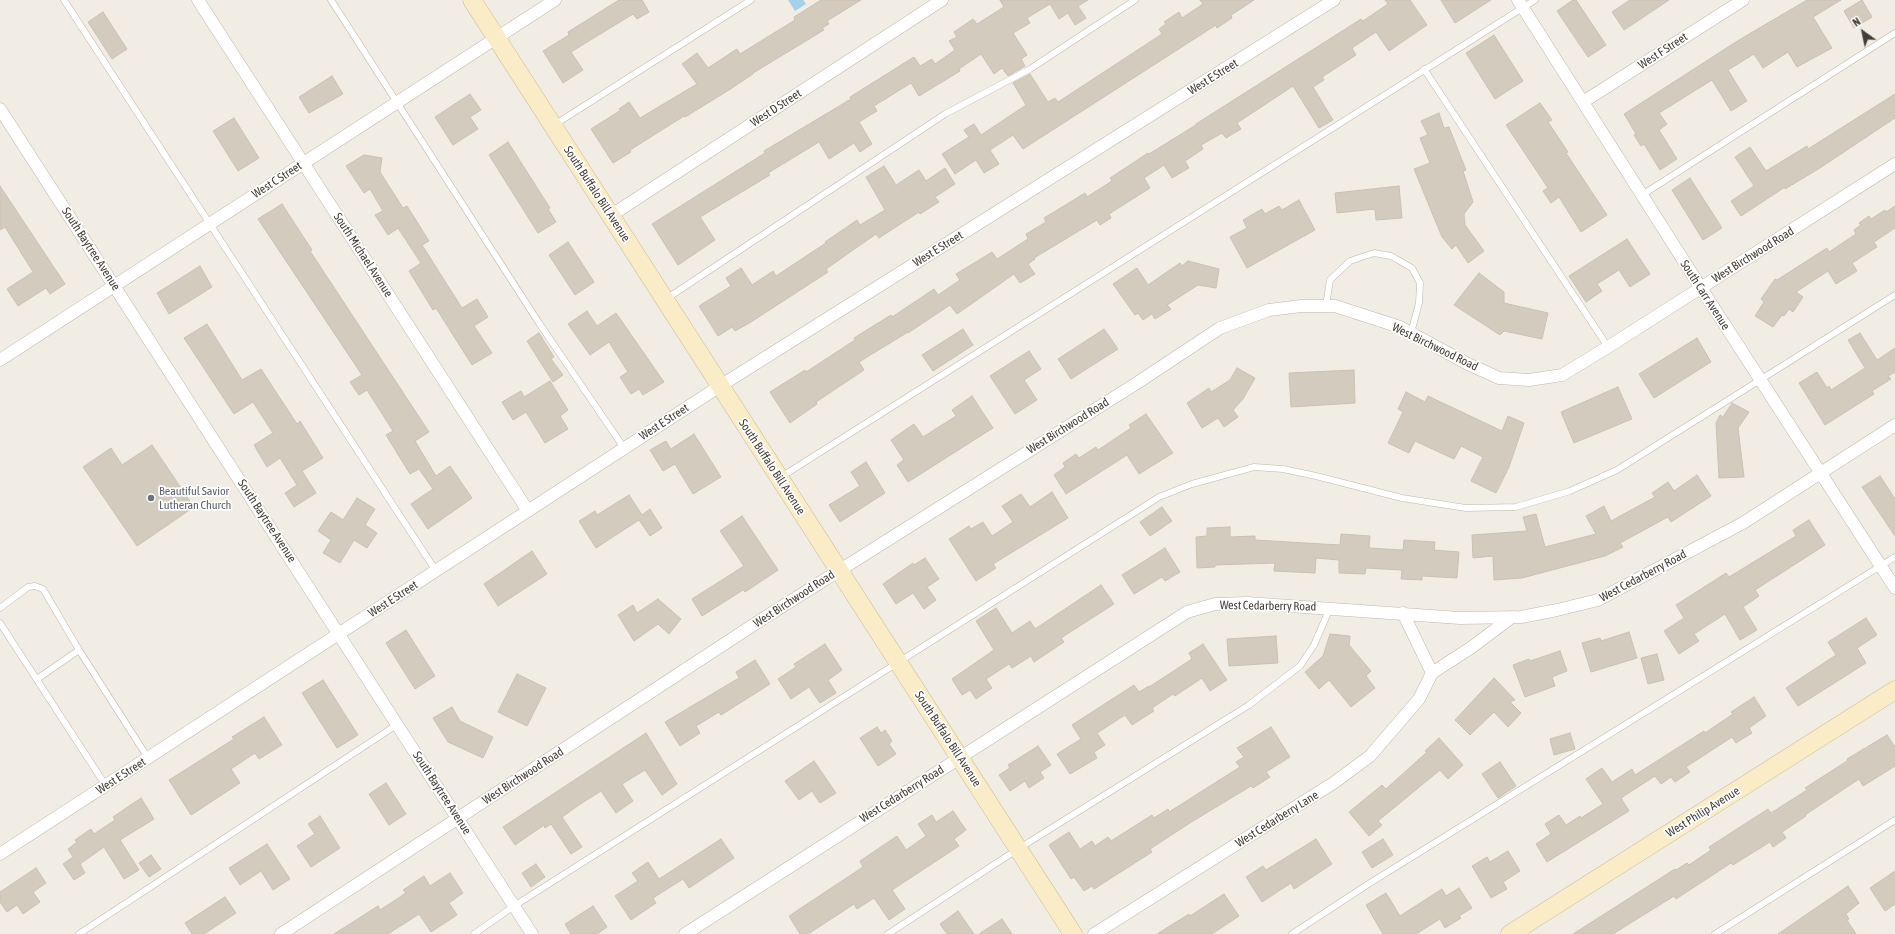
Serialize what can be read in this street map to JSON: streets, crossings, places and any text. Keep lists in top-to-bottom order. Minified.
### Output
{"streets":{"main road":["South Buffalo Bill Avenue","West Philip Avenue"],"street":["West F Street","West E Street","West D Street","West C Street","South Baytree Avenue","South Michael Avenue","West Birchwood Road","South Carr Avenue","West Cedarberry Road","West Cedarberry Lane"]},"crossings":[["West F Street","South Carr Avenue"],["West E Street","South Buffalo Bill Avenue"],["West E Street","South Baytree Avenue"],["West E Street","South Michael Avenue"],["West D Street","South Buffalo Bill Avenue"],["West C Street","South Buffalo Bill Avenue"],["West C Street","South Baytree Avenue"],["West C Street","South Michael Avenue"],["South Buffalo Bill Avenue","West Birchwood Road"],["South Buffalo Bill Avenue","West Cedarberry Road"],["South Baytree Avenue","West Birchwood Road"],["West Birchwood Road","South Carr Avenue"],["South Carr Avenue","West Cedarberry Road"]],"places":["Beautiful Savior Lutheran Church"],"north":"top left"}
